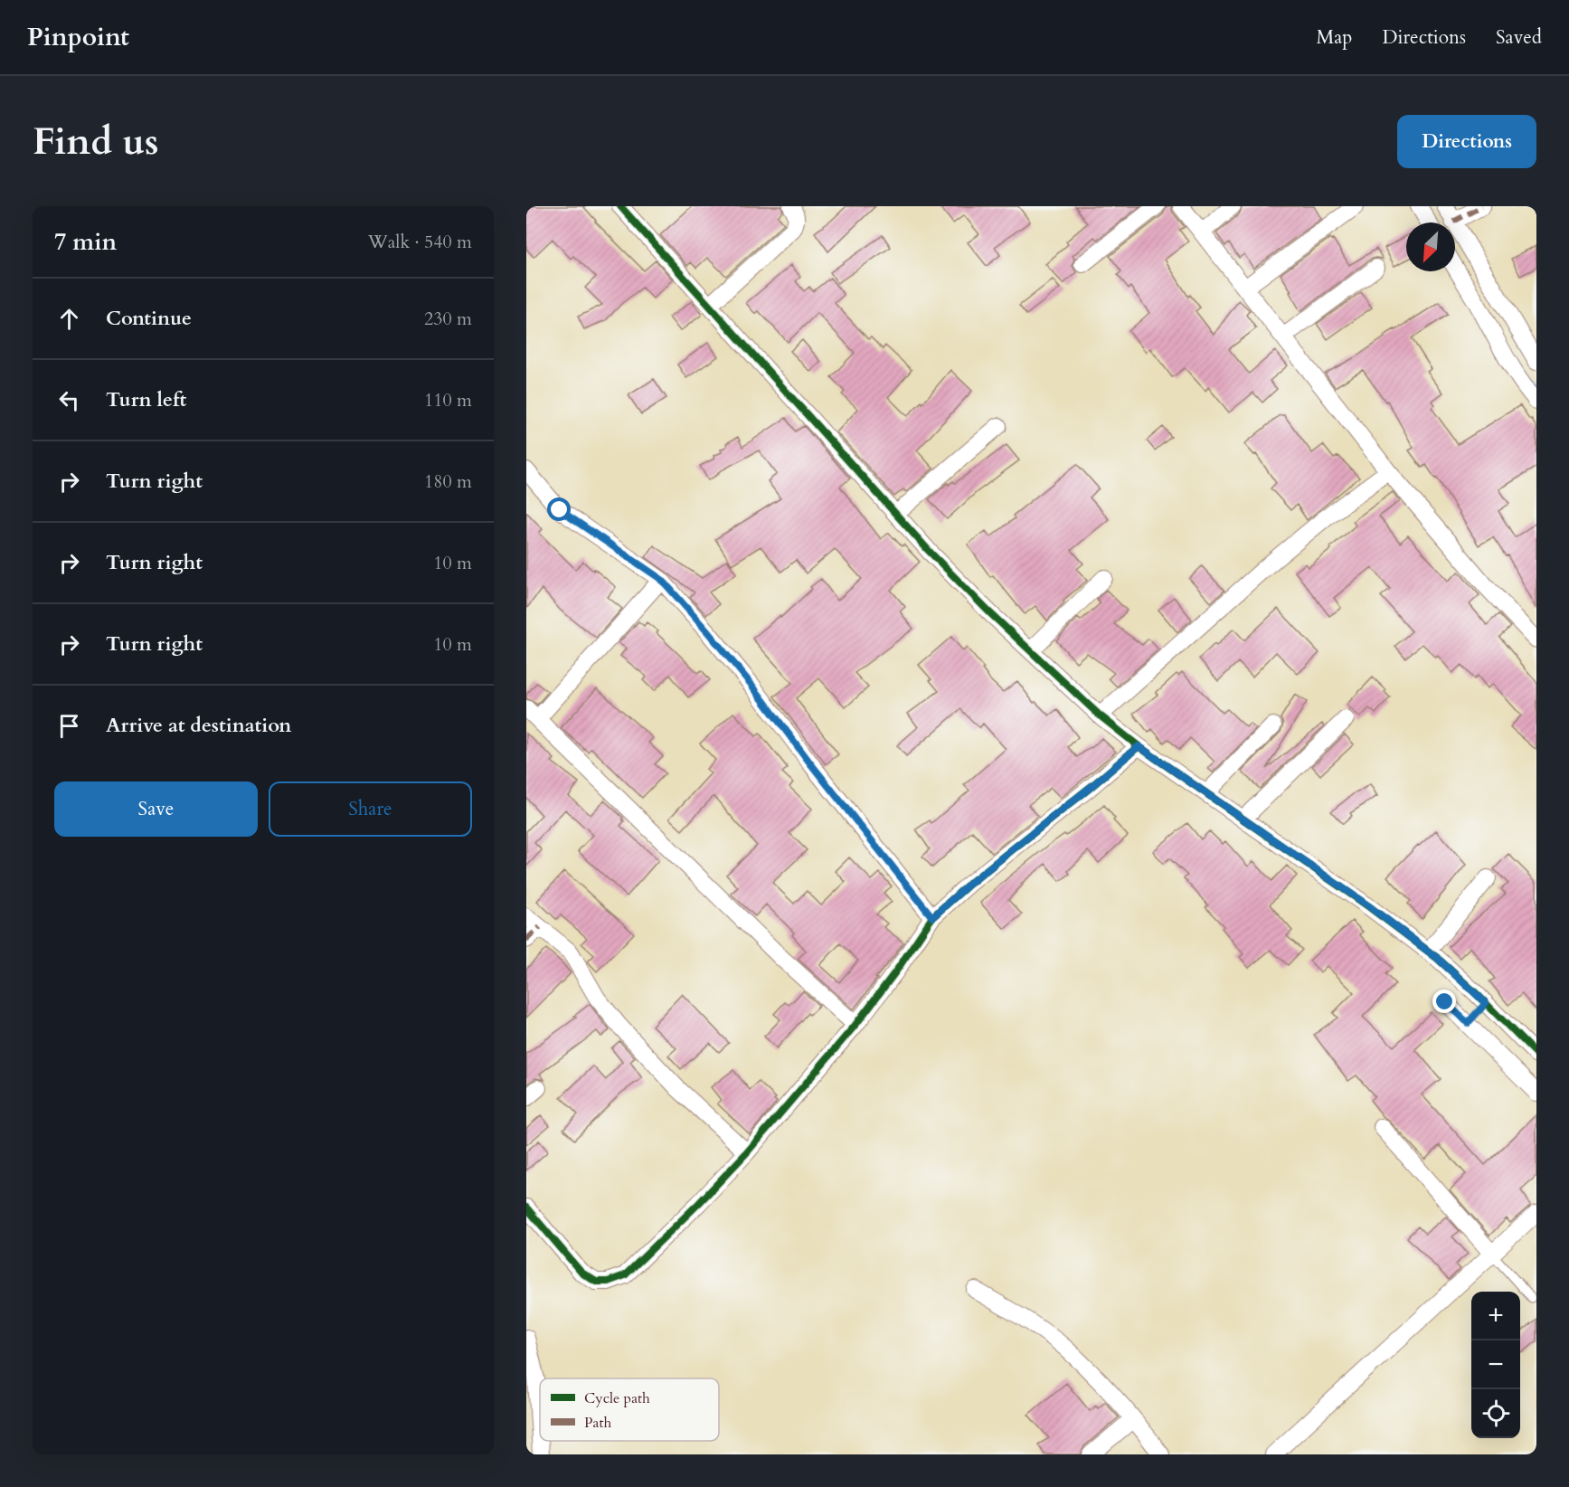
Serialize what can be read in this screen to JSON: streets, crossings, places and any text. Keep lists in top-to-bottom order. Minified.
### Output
{"legend":["Cycle path","Path"],"north":"bottom left","page":{"header":"Pinpoint","nav":["Map","Directions","Saved"],"buttons":["Directions",["Save","Share"]],"title":"Find us","heading":["7 min","Walk · 540 m"],"list":[["Continue","230 m"],["Turn left","110 m"],["Turn right","180 m"],["Turn right","10 m"],["Turn right","10 m"],"Arrive at destination"],"map_buttons":["+","−"]}}
